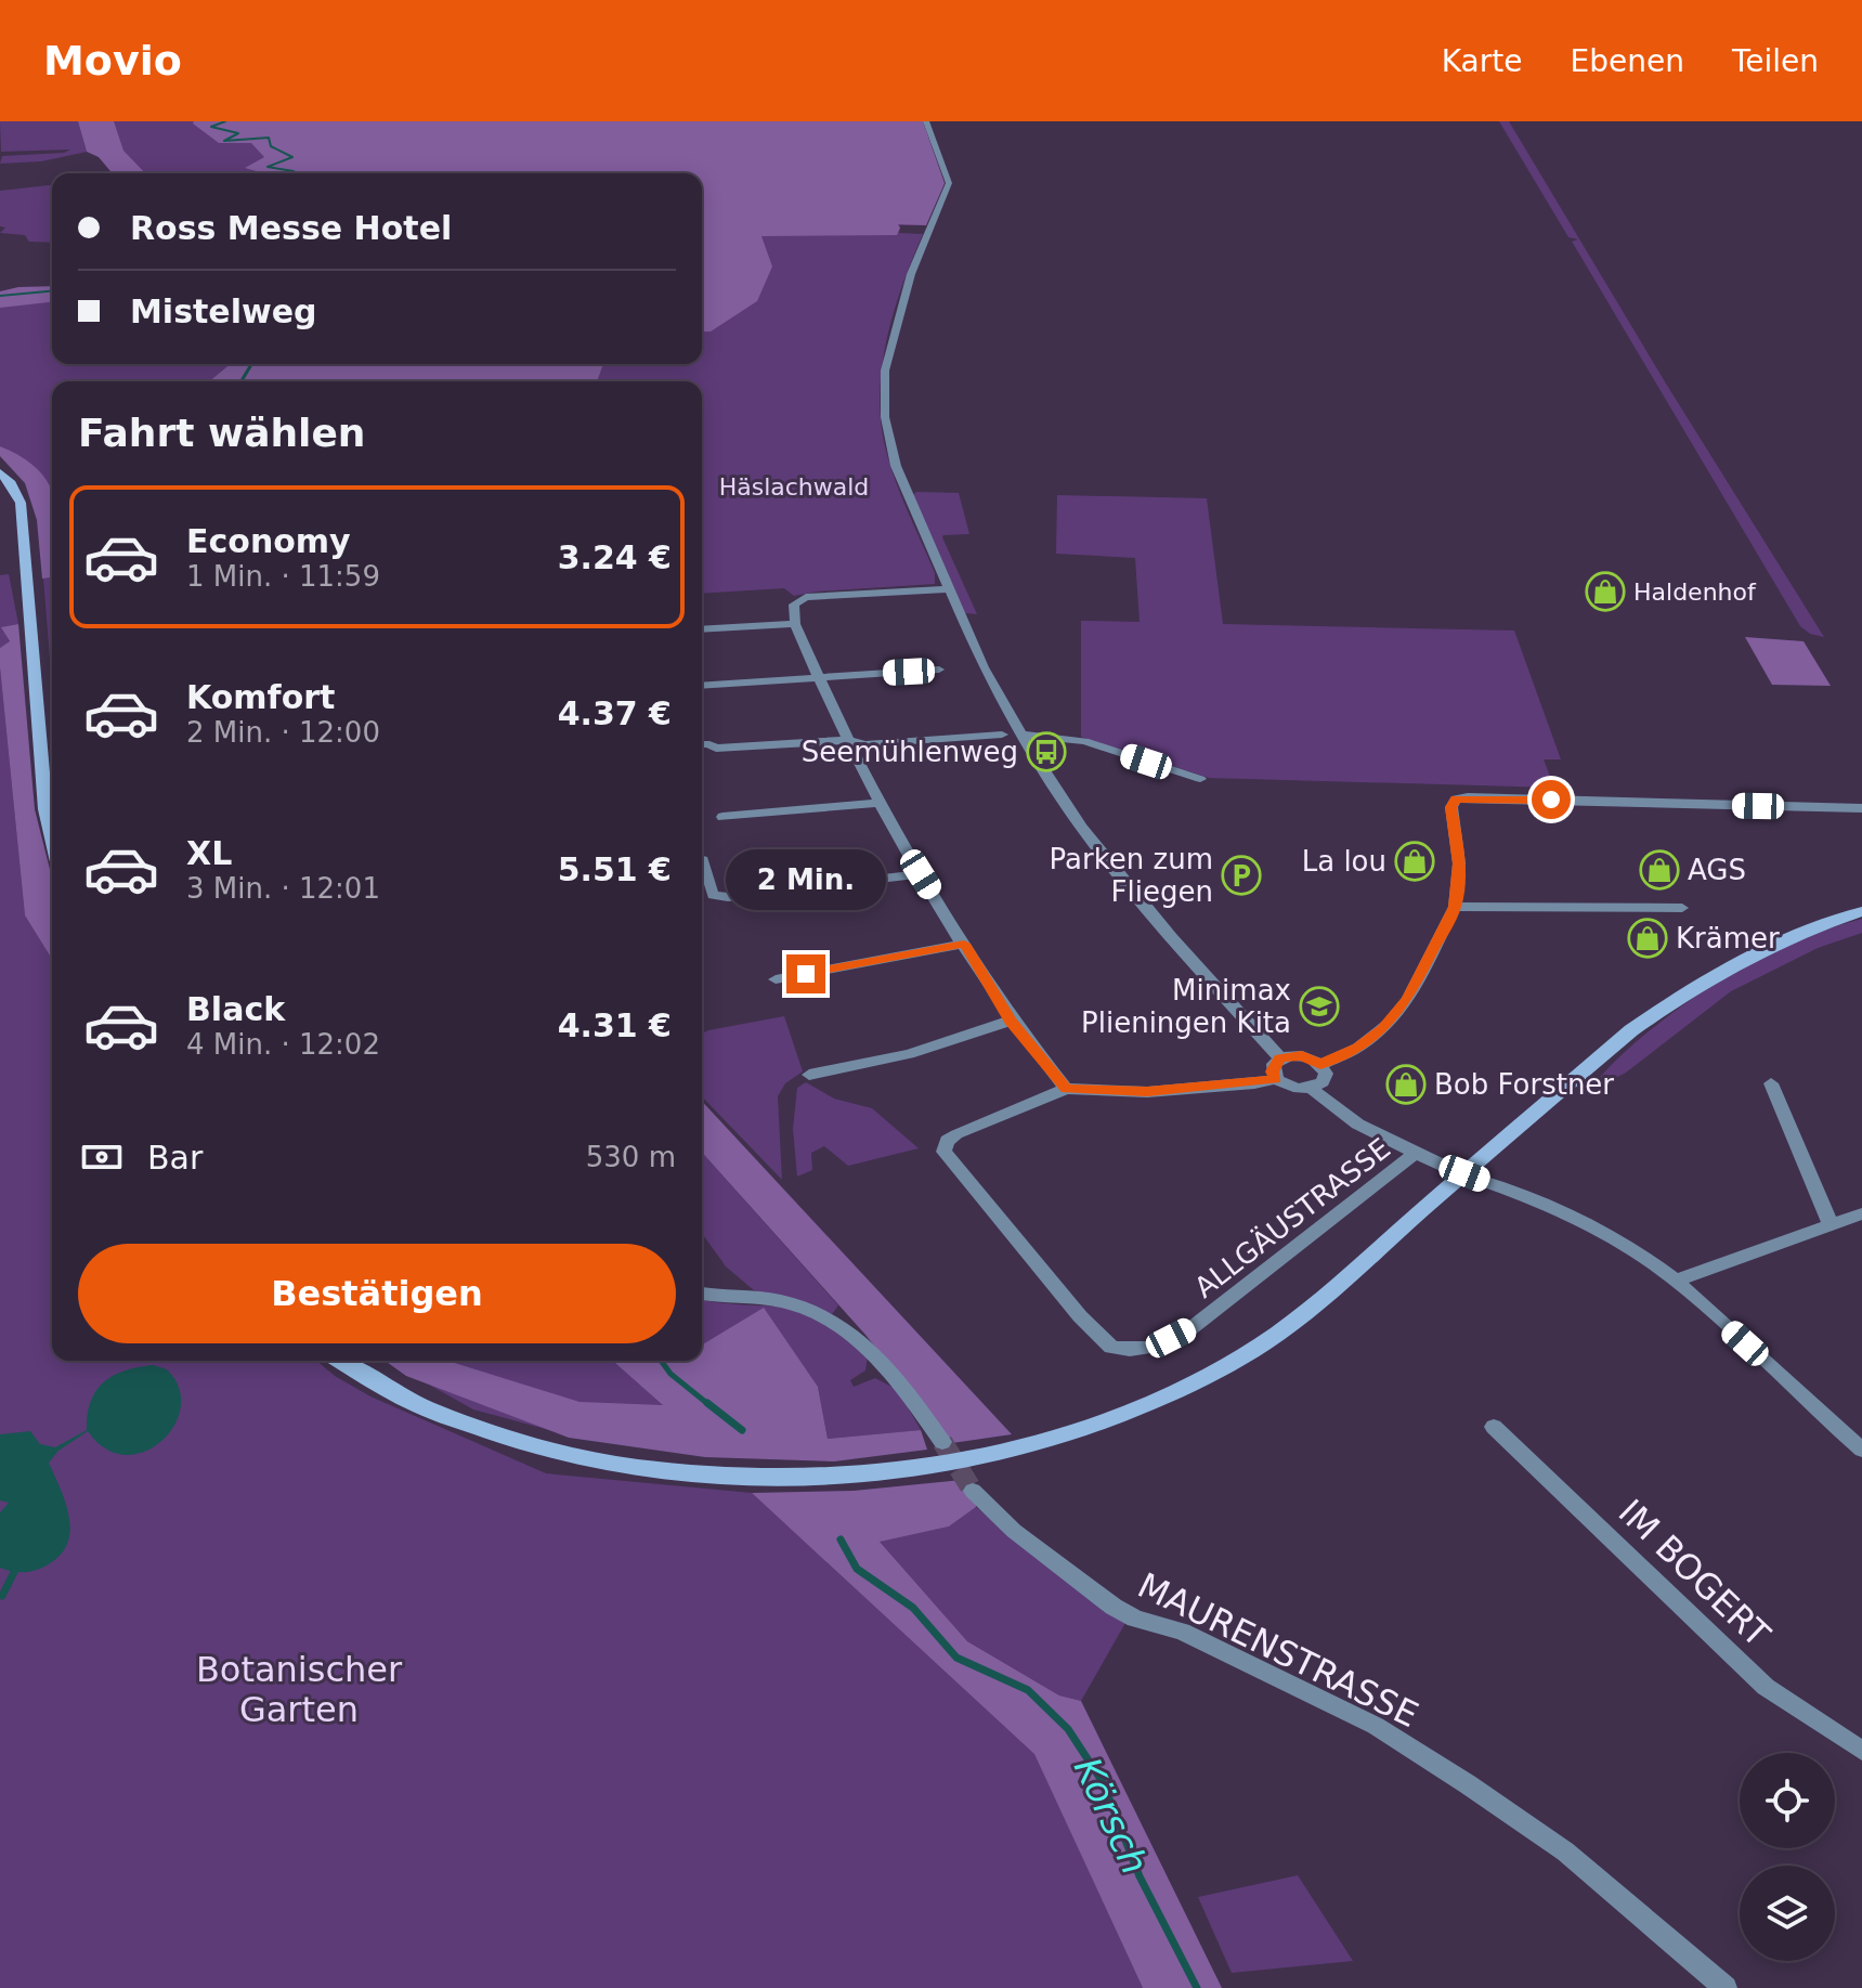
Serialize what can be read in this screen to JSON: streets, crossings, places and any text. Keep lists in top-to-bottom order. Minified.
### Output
{"streets":{"street":["ALLGÄUSTRASSE","IM BOGERT","MAURENSTRASSE"]},"water":["Körsch"],"parks":["Häslachwald","Botanischer Garten"],"places":{"shop":["Haldenhof","La lou","AGS","Krämer","Bob Forstner"],"bus stop":["Seemühlenweg"],"parking":["Parken zum Fliegen"],"school or university":["Minimax Plieningen Kita"]},"page":{"header":"Movio","nav":["Karte","Ebenen","Teilen"],"banner":["Ross Messe Hotel","Mistelweg"],"heading":"Fahrt wählen","list":[{"name":"Economy","note":"1 Min. · 11:59","value":"3.24 €"},{"name":"Komfort","note":"2 Min. · 12:00","value":"4.37 €"},{"name":"XL","note":"3 Min. · 12:01","value":"5.51 €"},{"name":"Black","note":"4 Min. · 12:02","value":"4.31 €"}],"bubble":"2 Min.","pay":["Bar","530 m"],"buttons":"Bestätigen"}}
